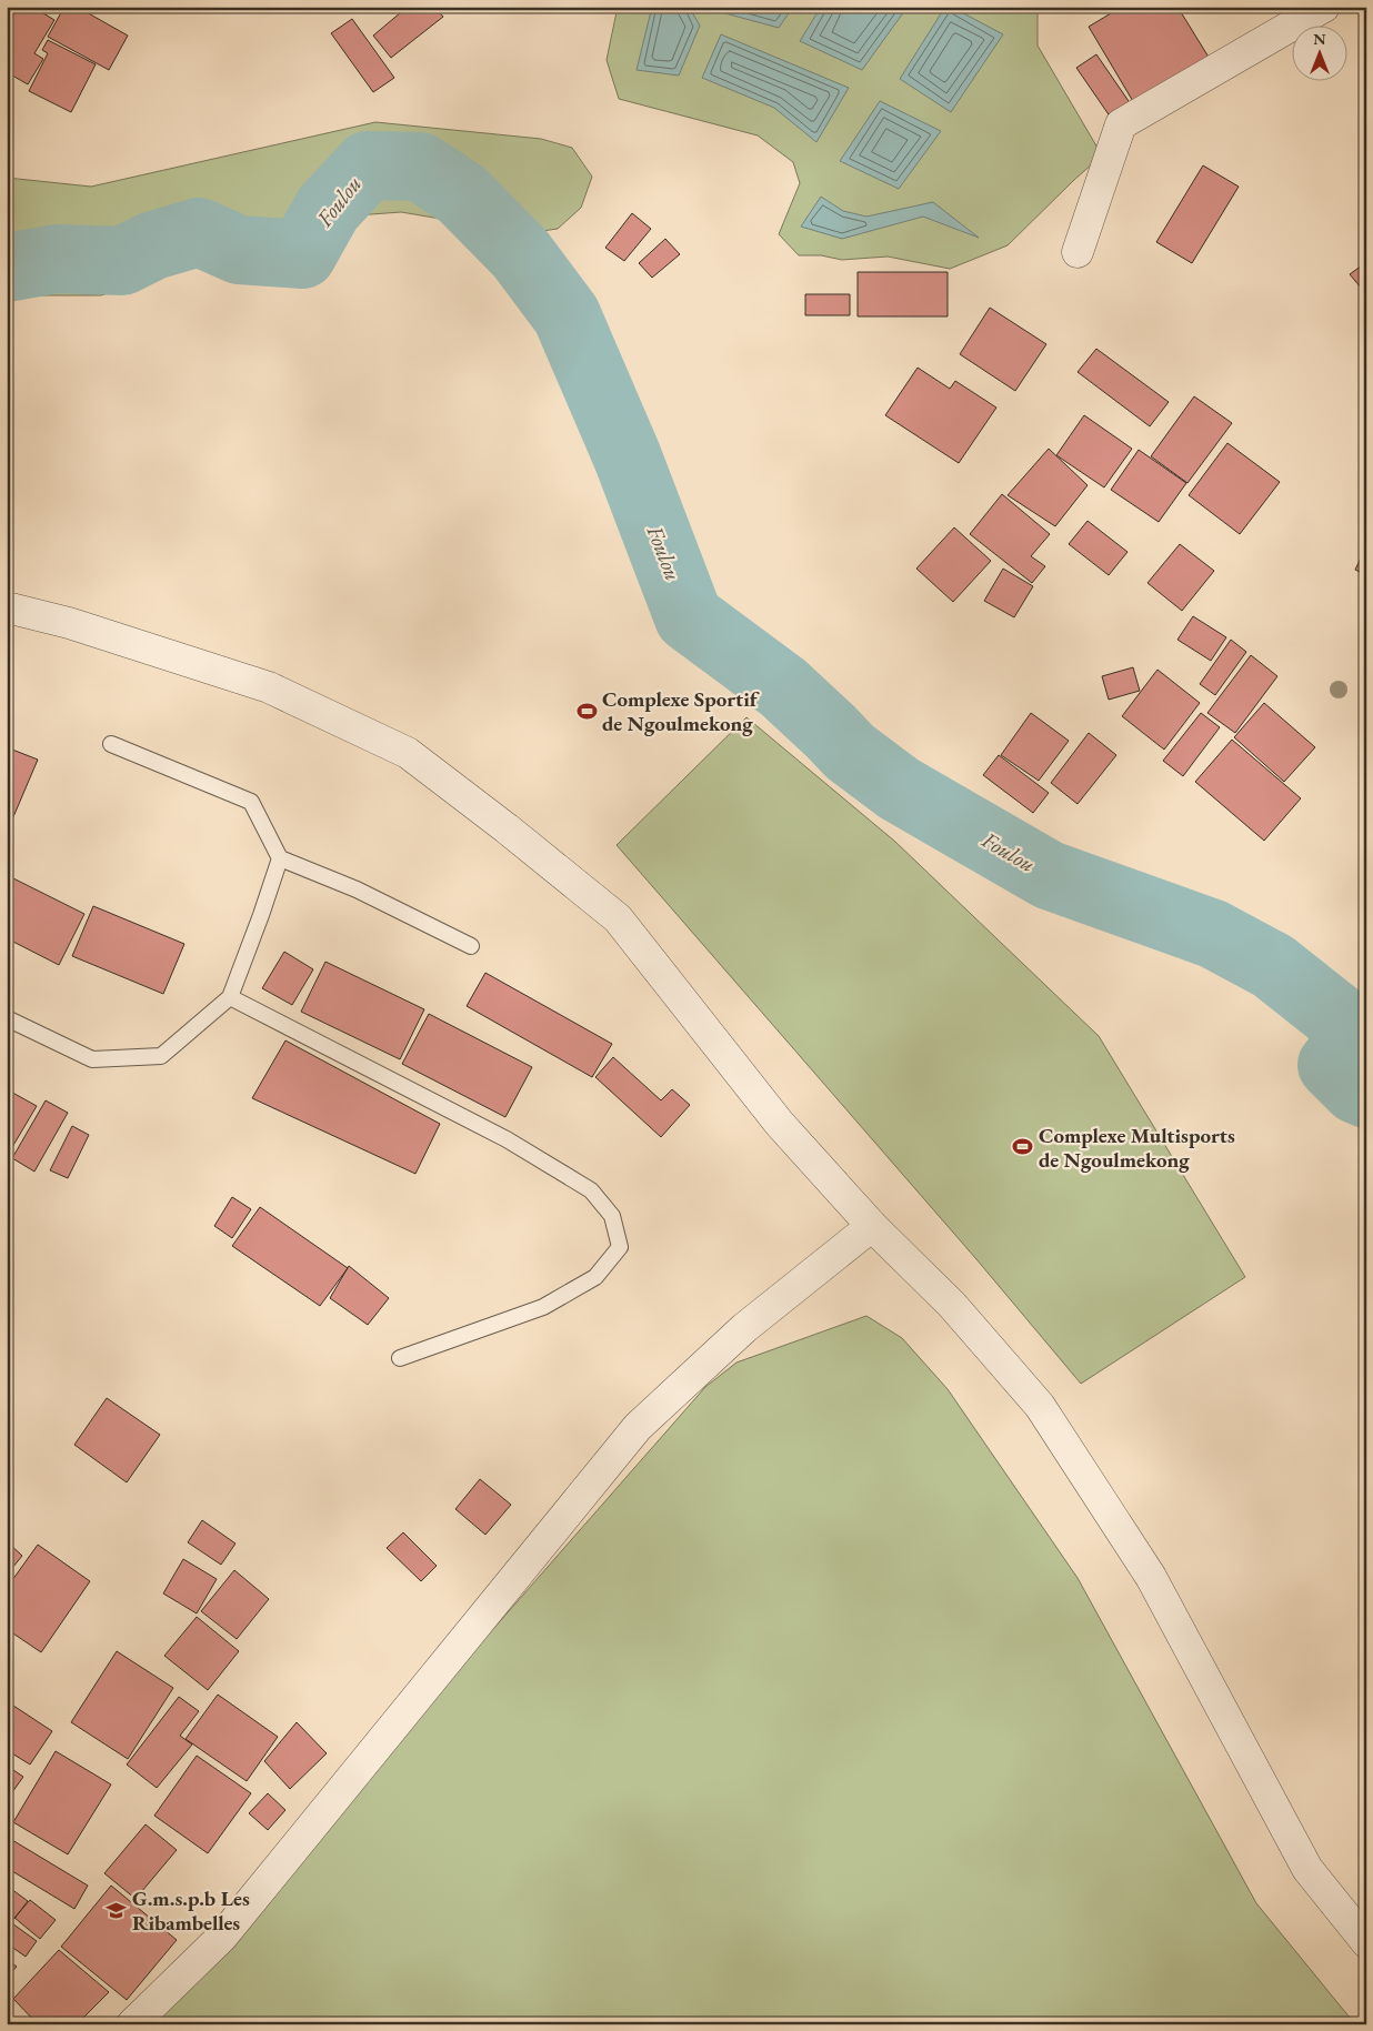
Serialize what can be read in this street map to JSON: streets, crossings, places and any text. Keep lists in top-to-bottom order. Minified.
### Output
{"water":["Foulou"],"places":{"sports":["Complexe Sportif de Ngoulmekong","Complexe Multisports de Ngoulmekong"],"school or university":["G.m.s.p.b Les Ribambelles"]},"north":"top"}
